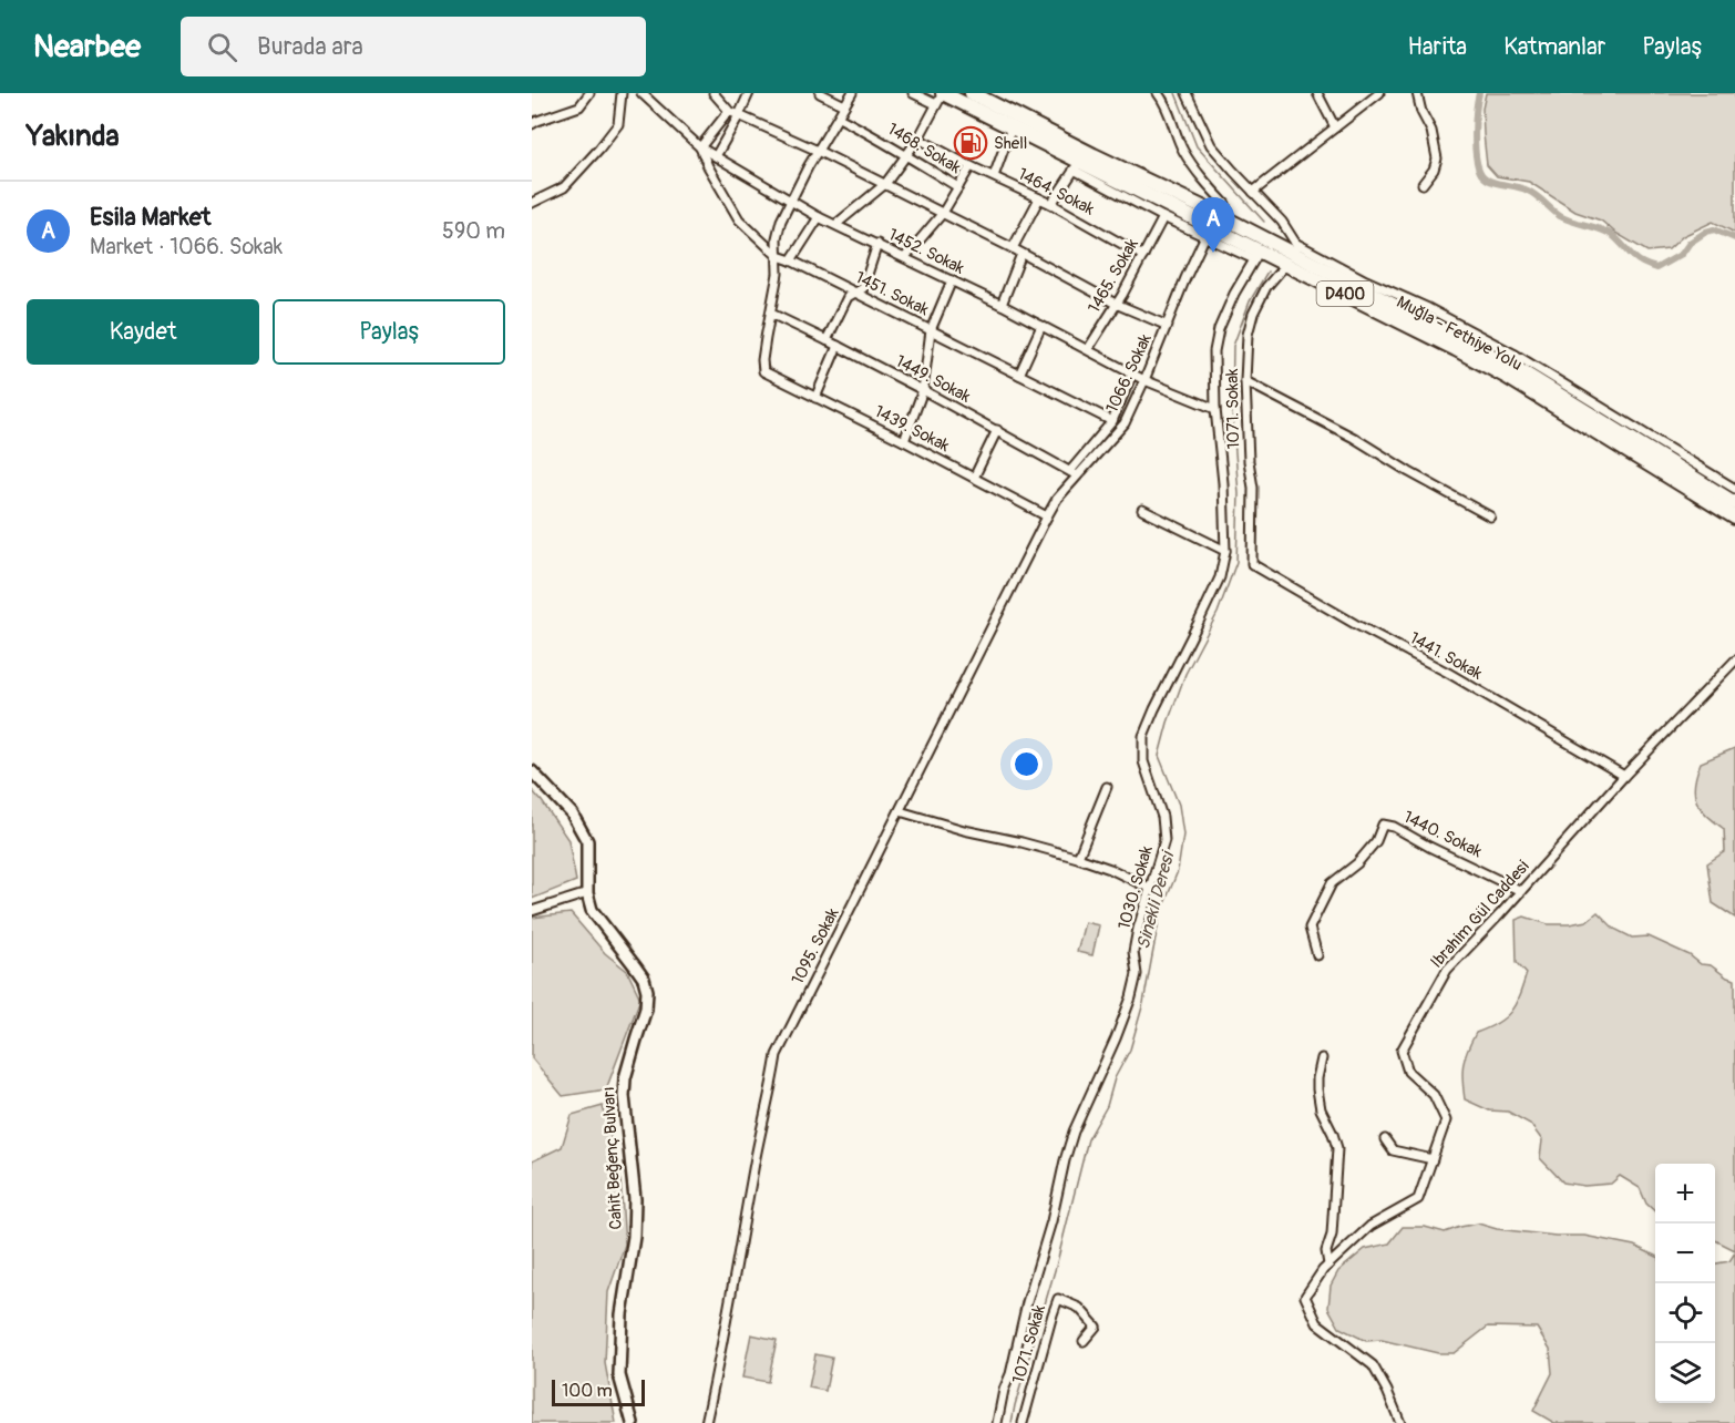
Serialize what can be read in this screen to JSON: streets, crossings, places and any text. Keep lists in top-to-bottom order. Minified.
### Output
{"streets":{"highway":["D400","Muğla - Fethiye Yolu"],"main road":["Cahit Beğenç Bulvarı"],"street":["1468. Sokak","1464. Sokak","1452. Sokak","1465. Sokak","1451. Sokak","1066. Sokak","1449. Sokak","1071. Sokak","1439. Sokak","1441. Sokak","1440. Sokak","1030. Sokak","Ibrahim Gül Caddesi","1095. Sokak"]},"crossings":[["1464. Sokak","1465. Sokak"],["1452. Sokak","1465. Sokak"],["1452. Sokak","1451. Sokak"],["1452. Sokak","1066. Sokak"],["1452. Sokak","1030. Sokak"],["Muğla - Fethiye Yolu","1066. Sokak"],["Muğla - Fethiye Yolu","1071. Sokak"],["Muğla - Fethiye Yolu","1030. Sokak"],["1066. Sokak","1449. Sokak"],["1066. Sokak","1439. Sokak"],["1066. Sokak","1095. Sokak"],["1449. Sokak","1439. Sokak"],["1071. Sokak","1441. Sokak"],["1439. Sokak","1095. Sokak"],["1441. Sokak","Ibrahim Gül Caddesi"],["1440. Sokak","Ibrahim Gül Caddesi"]],"water":["Sinekli Deresi"],"places":{"fuel station":["Shell"]},"scale_bar":"100 m","page":{"header":"Nearbee","search":"Burada ara","nav":["Harita","Katmanlar","Paylaş"],"heading":"Yakında","list":[{"mark":"A","name":"Esila Market","note":"Market · 1066. Sokak","value":"590 m"}],"pins":"A","buttons":["Kaydet","Paylaş"],"map_buttons":["+","−"],"scale":"100 m"}}
